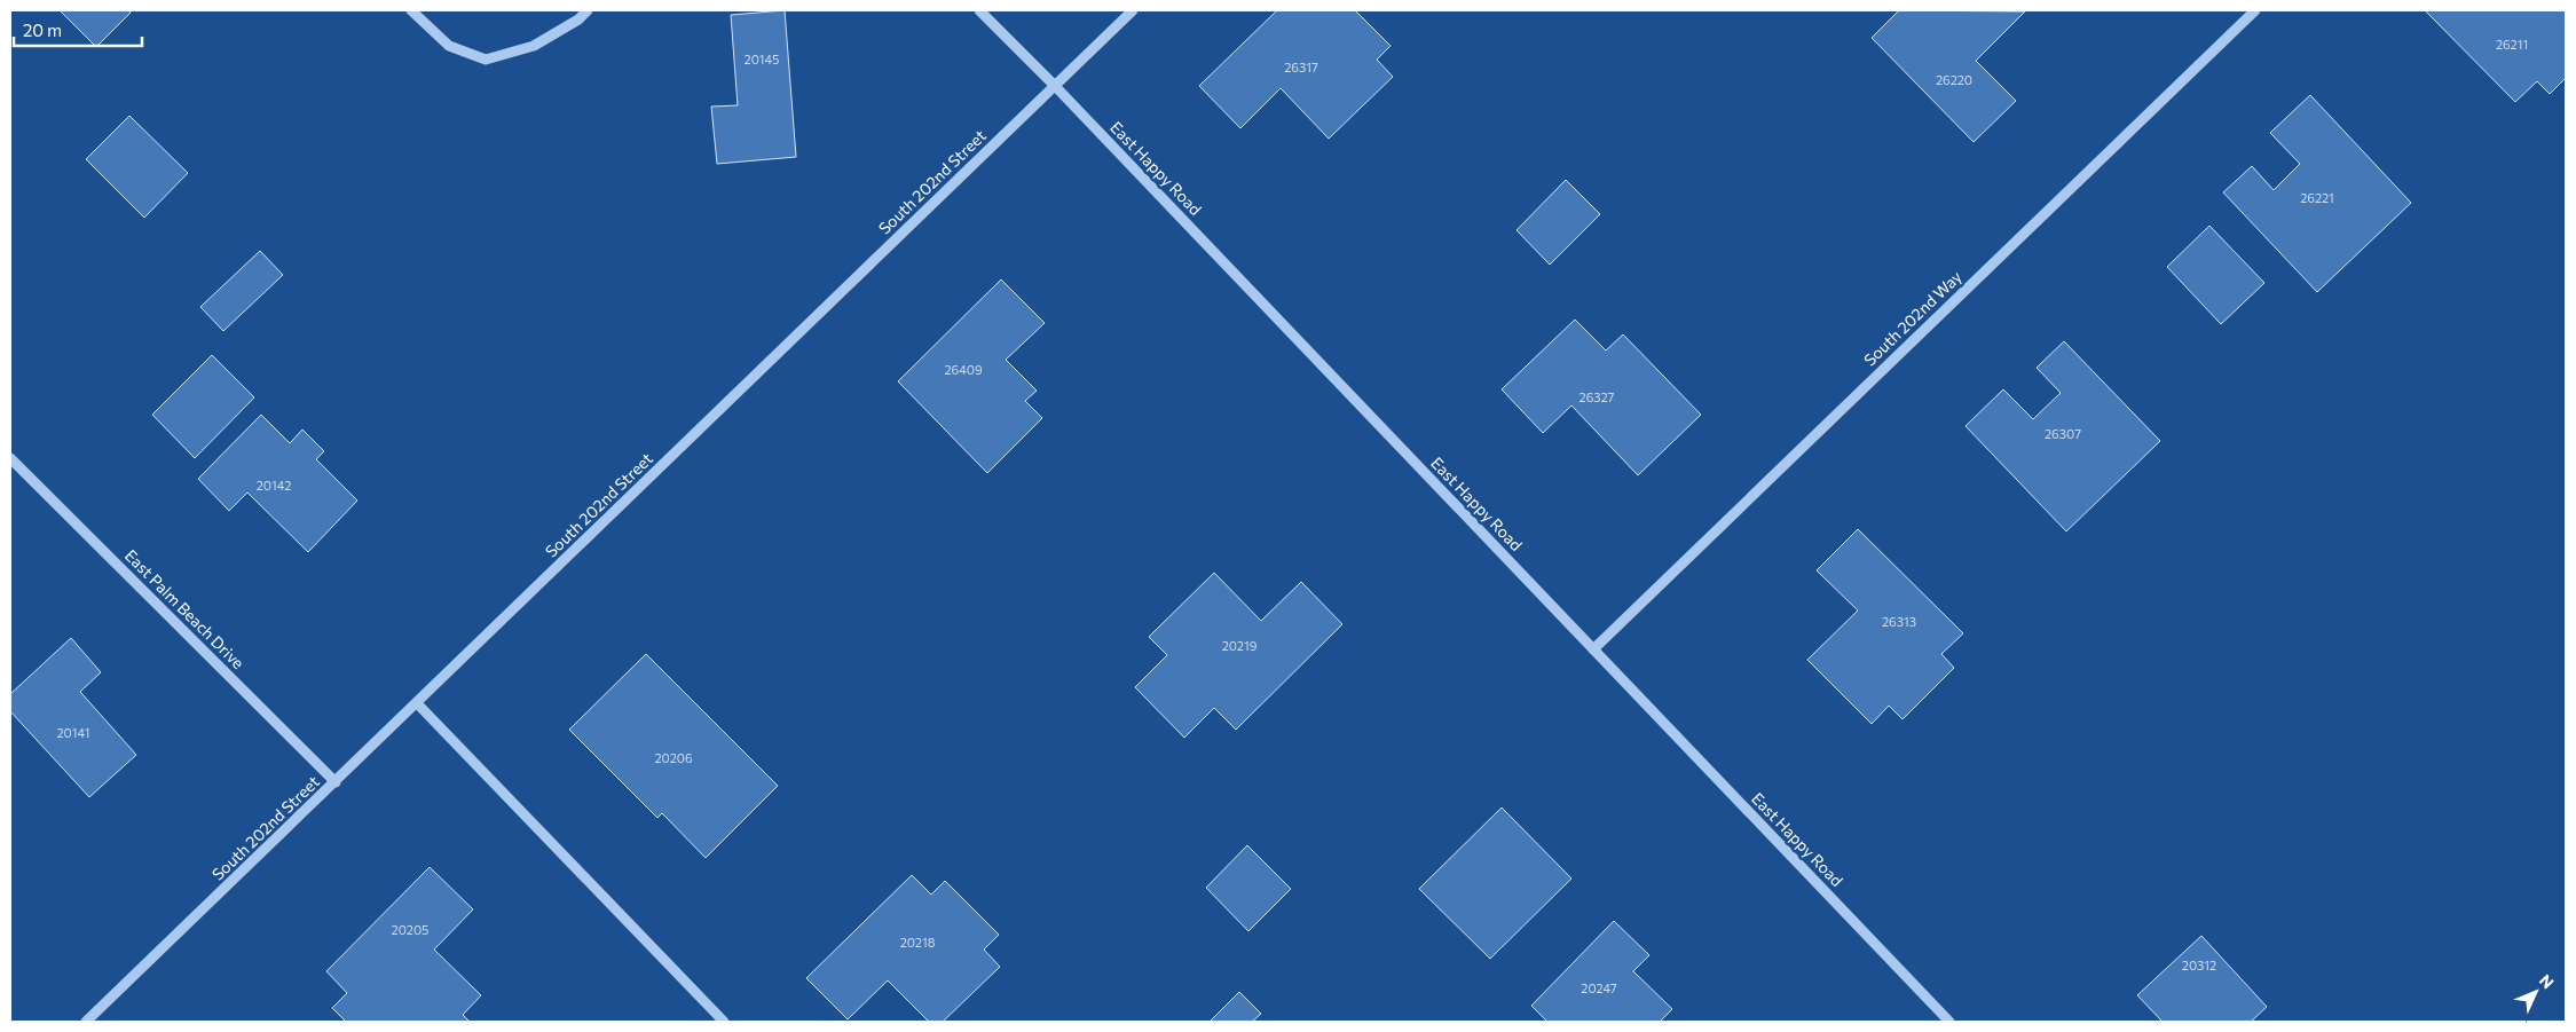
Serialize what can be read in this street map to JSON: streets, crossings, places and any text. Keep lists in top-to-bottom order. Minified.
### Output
{"streets":{"street":["East Happy Road","South 202nd Street","South 202nd Way","East Palm Beach Drive"]},"crossings":[["East Happy Road","South 202nd Street"],["East Happy Road","South 202nd Way"],["South 202nd Street","East Palm Beach Drive"]],"house_numbers":["26211","20145","26317","26220","26221","26409","26327","26307","20142","26313","20219","20141","20206","20205","20218","20312","20247"],"scale_bar":"20 m","north":"top right"}
